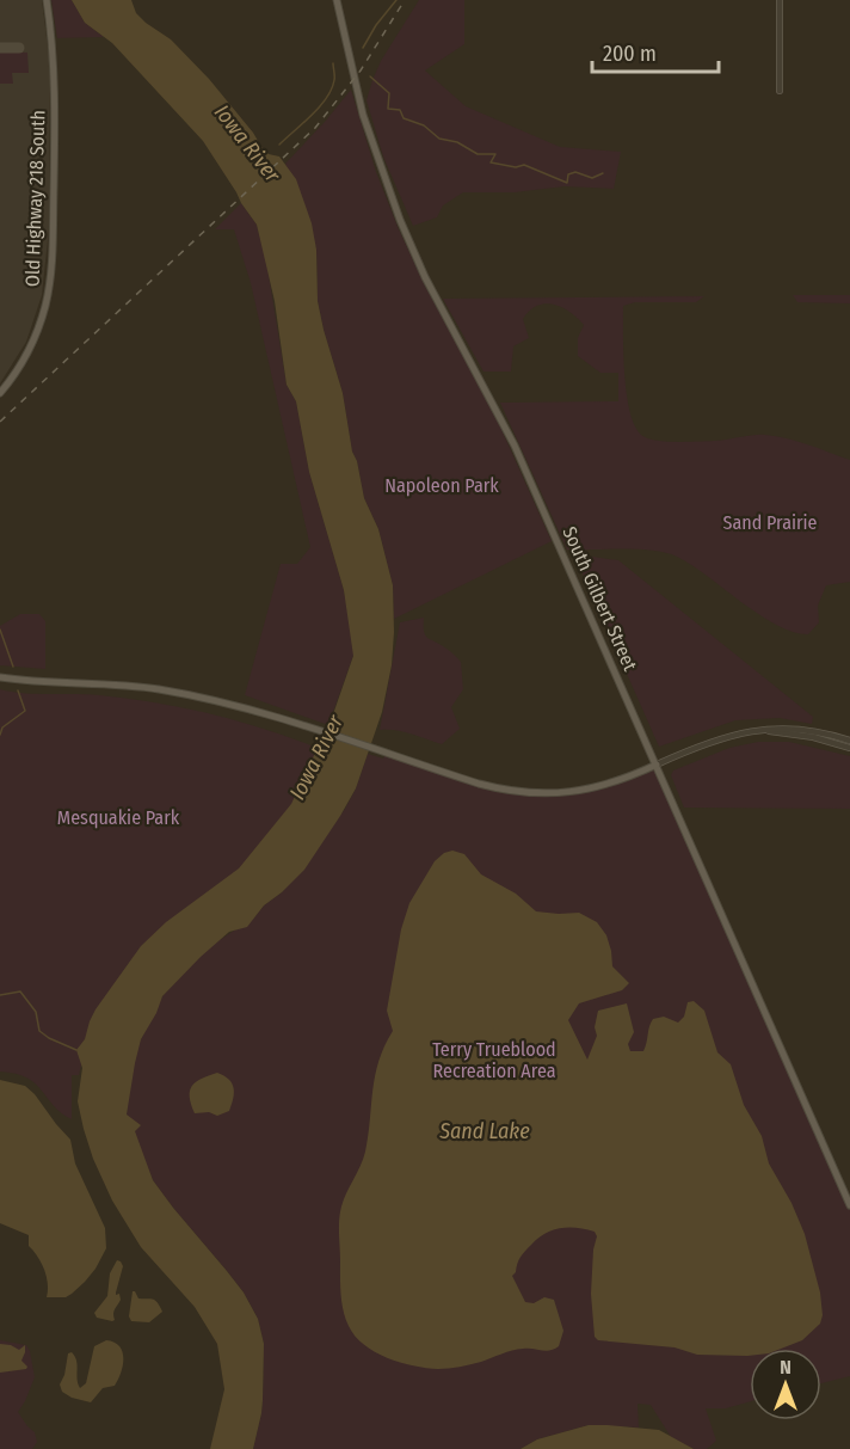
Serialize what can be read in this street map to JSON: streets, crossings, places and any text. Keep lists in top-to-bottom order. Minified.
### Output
{"streets":{"main road":["Old Highway 218 South","South Gilbert Street"]},"water":["Iowa River","Sand Lake"],"parks":["Napoleon Park","Sand Prairie","Mesquakie Park","Terry Trueblood Recreation Area"],"scale_bar":"200 m","north":"top"}
